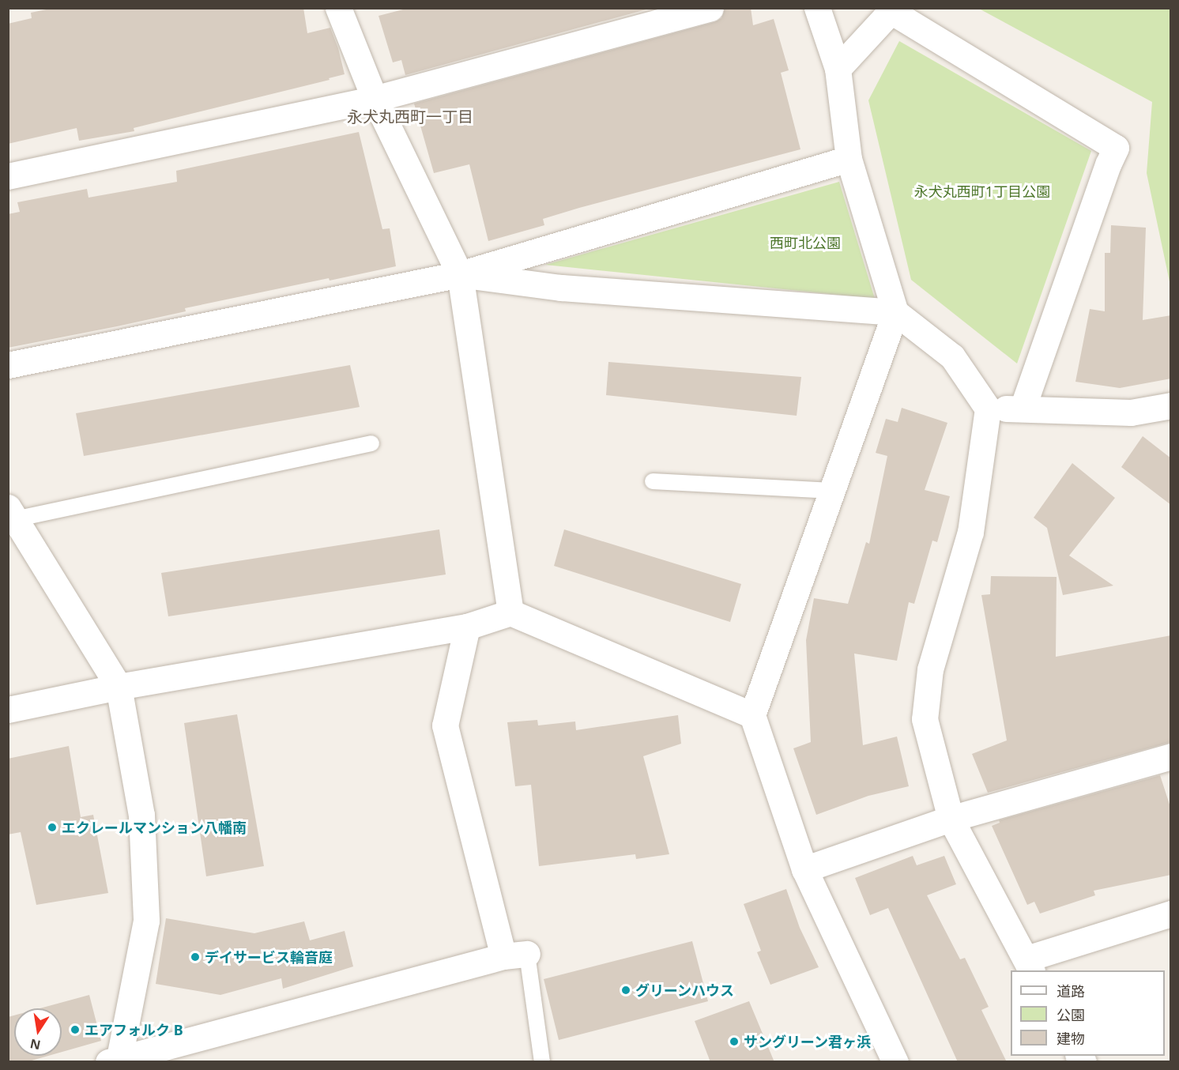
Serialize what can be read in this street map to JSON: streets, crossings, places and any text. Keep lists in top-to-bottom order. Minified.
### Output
{"districts":["永犬丸西町一丁目"],"parks":["永犬丸西町1丁目公園","西町北公園"],"places":["エクレールマンション八幡南","デイサービス輪音庭","グリーンハウス","エアフォルク B","サングリーン君ヶ浜"],"legend":["道路","公園","建物"],"north":"bottom"}
